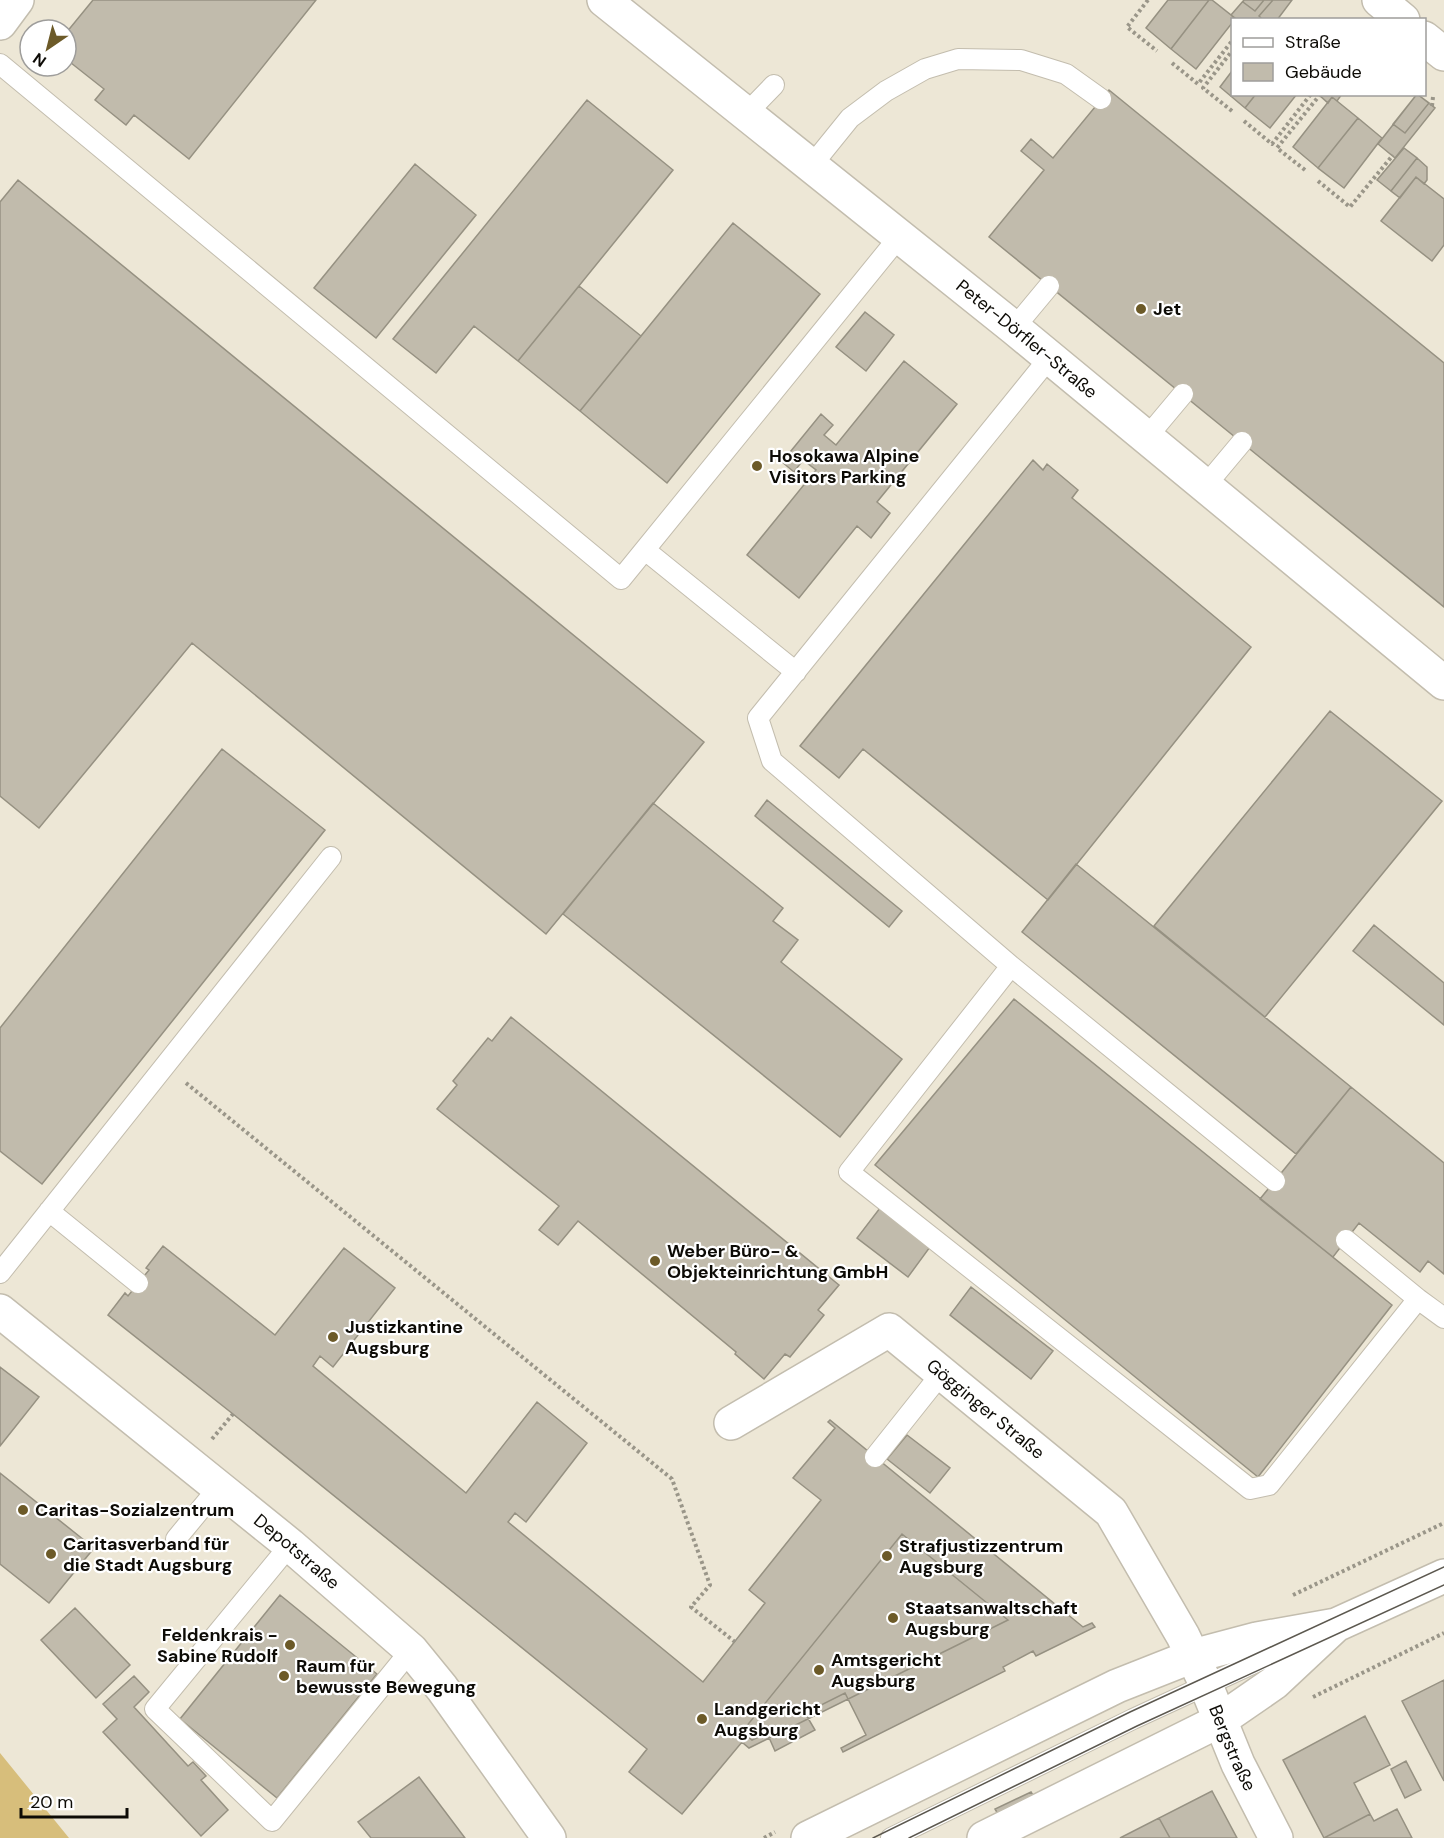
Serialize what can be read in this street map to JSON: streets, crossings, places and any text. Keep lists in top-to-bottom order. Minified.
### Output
{"streets":{"street":["Peter-Dörfler-Straße","Gögginger Straße","Depotstraße","Bergstraße"]},"crossings":[["Gögginger Straße","Bergstraße"]],"places":["Jet","Hosokawa Alpine Visitors Parking","Weber Büro- & Objekteinrichtung GmbH","Justizkantine Augsburg","Caritas-Sozialzentrum","Caritasverband für die Stadt Augsburg","Strafjustizzentrum Augsburg","Staatsanwaltschaft Augsburg","Feldenkrais - Sabine Rudolf","Amtsgericht Augsburg","Raum für bewusste Bewegung","Landgericht Augsburg"],"legend":["Straße","Gebäude"],"scale_bar":"20 m","north":"bottom left"}
